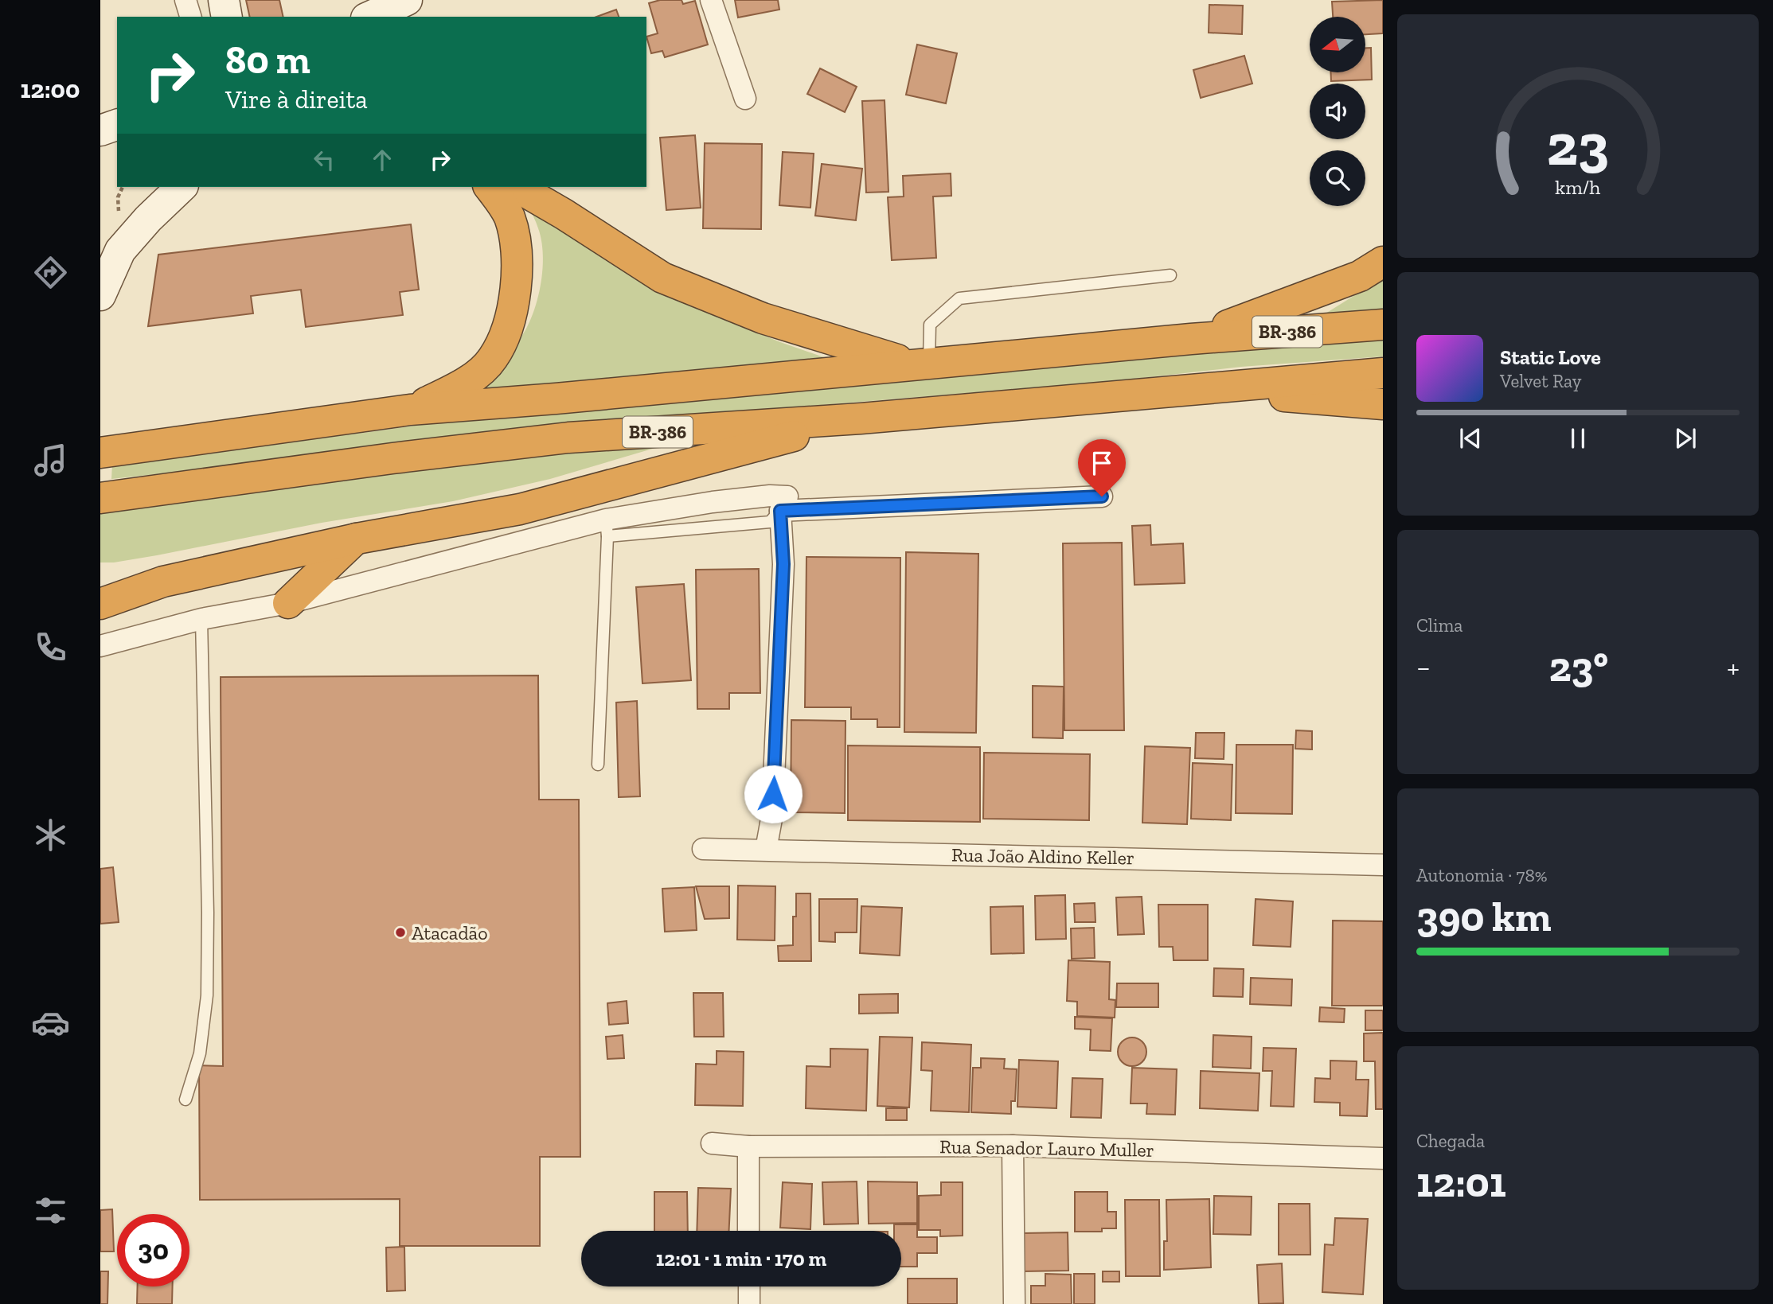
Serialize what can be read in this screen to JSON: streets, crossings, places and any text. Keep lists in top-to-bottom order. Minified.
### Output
{"streets":{"highway":["BR-386"],"street":["Rua João Aldino Keller","Rua Senador Lauro Muller"]},"places":["Atacadão"],"north":"left","page":{"tabs":"12:00","turn":["80 m","Vire à direita"],"song":["Static Love","Velvet Ray"],"tile":["Clima",["Autonomia · 78%","390 km"],["Chegada","12:01"]],"heat":["−","23°","+"],"limit":"30","trip":"12:01 · 1 min · 170 m","gauge":["23","km/h"]}}
